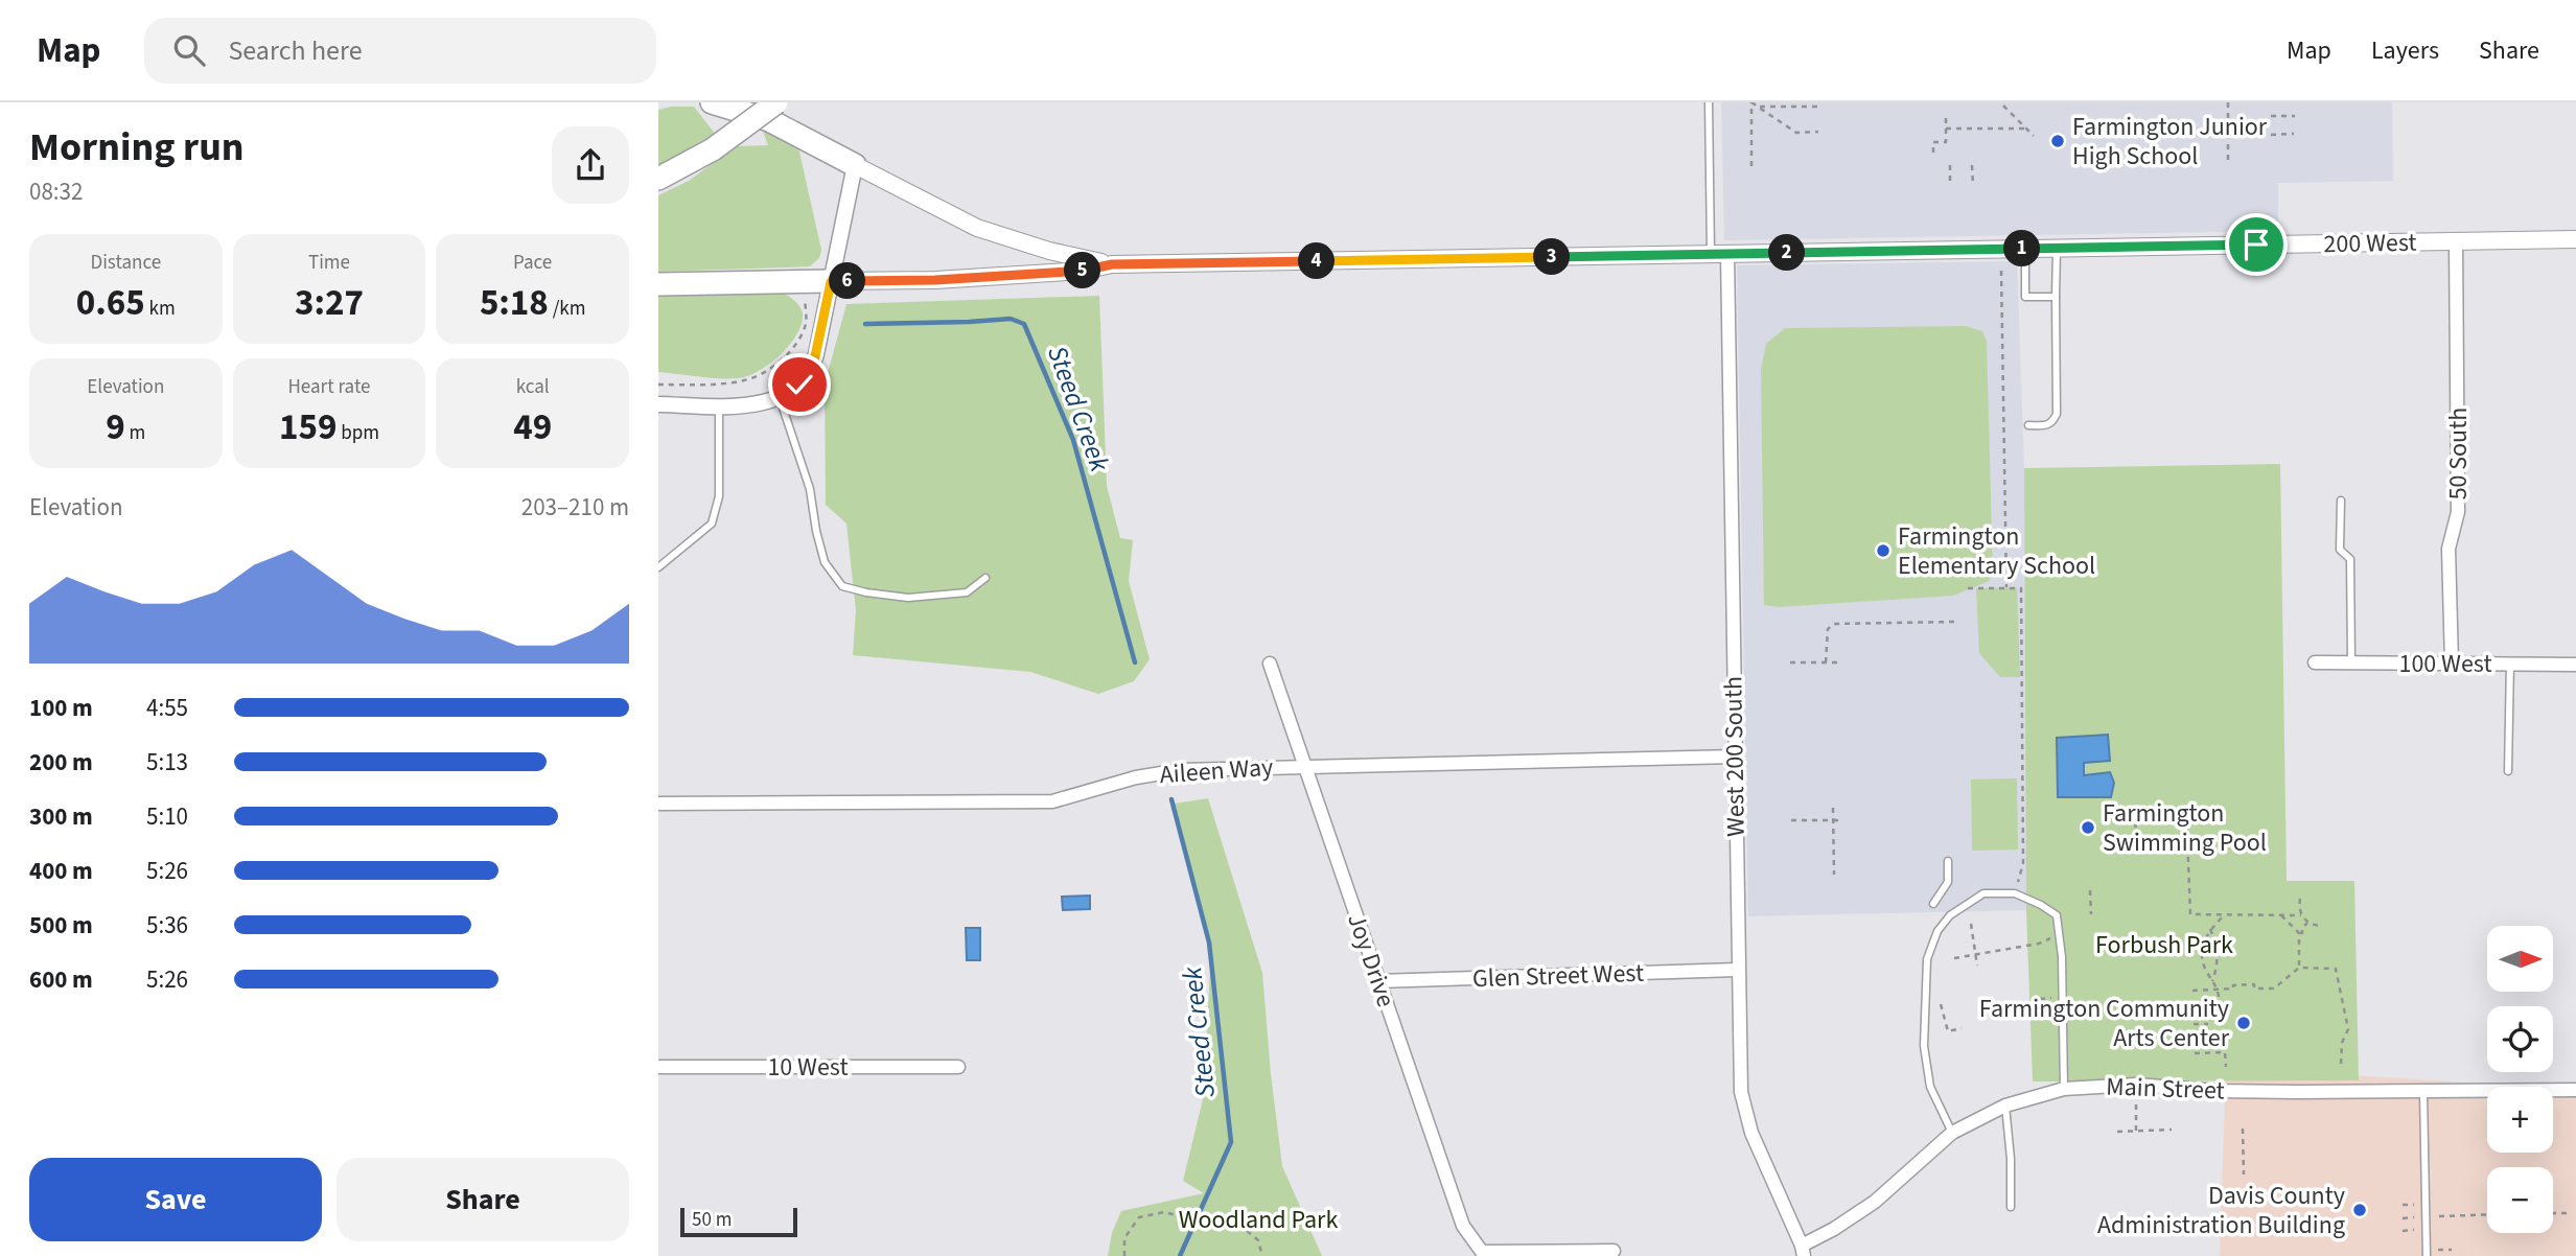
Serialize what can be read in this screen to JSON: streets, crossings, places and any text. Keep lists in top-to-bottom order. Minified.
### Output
{"streets":{"main road":["200 West"],"street":["50 South","100 West","West 200 South","Aileen Way","Joy Drive","Glen Street West","10 West","Main Street"]},"crossings":[["200 West","50 South"],["200 West","West 200 South"],["50 South","100 West"],["West 200 South","Aileen Way"],["West 200 South","Glen Street West"],["West 200 South","Main Street"],["Aileen Way","Joy Drive"],["Joy Drive","Glen Street West"]],"water":["Steed Creek"],"parks":["Forbush Park","Woodland Park"],"places":["Farmington Junior High School","Farmington Elementary School","Farmington Swimming Pool","Farmington Community Arts Center","Davis County Administration Building"],"scale_bar":"50 m","north":"right","page":{"header":"Map","search":"Search here","nav":["Map","Layers","Share"],"heading":["Morning run","08:32"],"stats":[["Distance","0.65 km"],["Time","3:27"],["Pace","5:18 /km"],["Elevation","9 m"],["Heart rate","159 bpm"],["kcal","49"]],"pins":["1","2","3","4","5","6"],"chart":["Elevation","203–210 m"],"list":[{"name":"100 m","note":"4:55"},{"name":"200 m","note":"5:13"},{"name":"300 m","note":"5:10"},{"name":"400 m","note":"5:26"},{"name":"500 m","note":"5:36"},{"name":"600 m","note":"5:26"}],"map_buttons":["+","−"],"buttons":["Save","Share"],"scale":"50 m"}}
